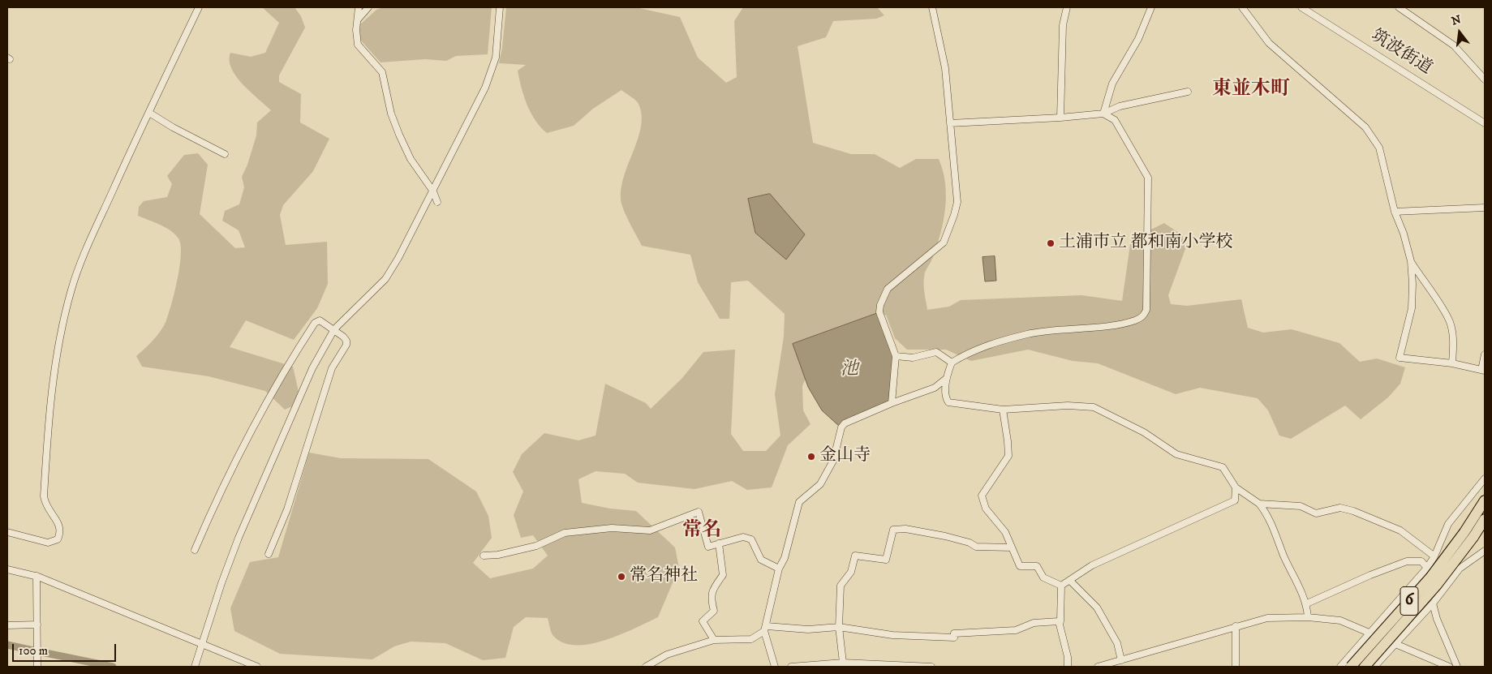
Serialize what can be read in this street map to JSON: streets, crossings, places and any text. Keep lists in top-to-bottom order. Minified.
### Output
{"streets":{"highway":["6"],"street":["筑波街道"]},"districts":["東並木町","常名"],"water":["池"],"places":["土浦市立 都和南小学校","金山寺","常名神社"],"scale_bar":"100 m","north":"top"}
